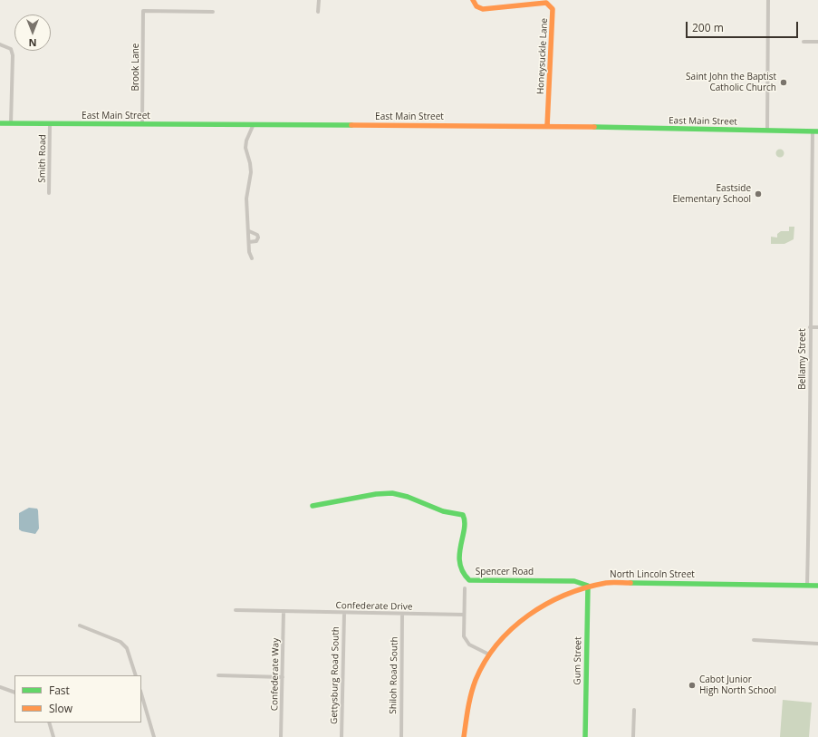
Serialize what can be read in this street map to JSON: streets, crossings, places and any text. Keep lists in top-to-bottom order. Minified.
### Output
{"streets":{"street":["Honeysuckle Lane","Brook Lane","East Main Street","Smith Road","Bellamy Street","Spencer Road","North Lincoln Street","Confederate Drive","Gum Street","Confederate Way","Gettysburg Road South","Shiloh Road South"]},"crossings":[["Honeysuckle Lane","East Main Street"],["Brook Lane","East Main Street"],["East Main Street","Smith Road"],["East Main Street","Bellamy Street"],["Bellamy Street","North Lincoln Street"],["Spencer Road","North Lincoln Street"],["Spencer Road","Gum Street"],["North Lincoln Street","Gum Street"],["Confederate Drive","Confederate Way"],["Confederate Drive","Gettysburg Road South"],["Confederate Drive","Shiloh Road South"]],"places":["Saint John the Baptist Catholic Church","Eastside Elementary School","Cabot Junior High North School"],"legend":["Fast","Slow"],"scale_bar":"200 m","north":"bottom"}
